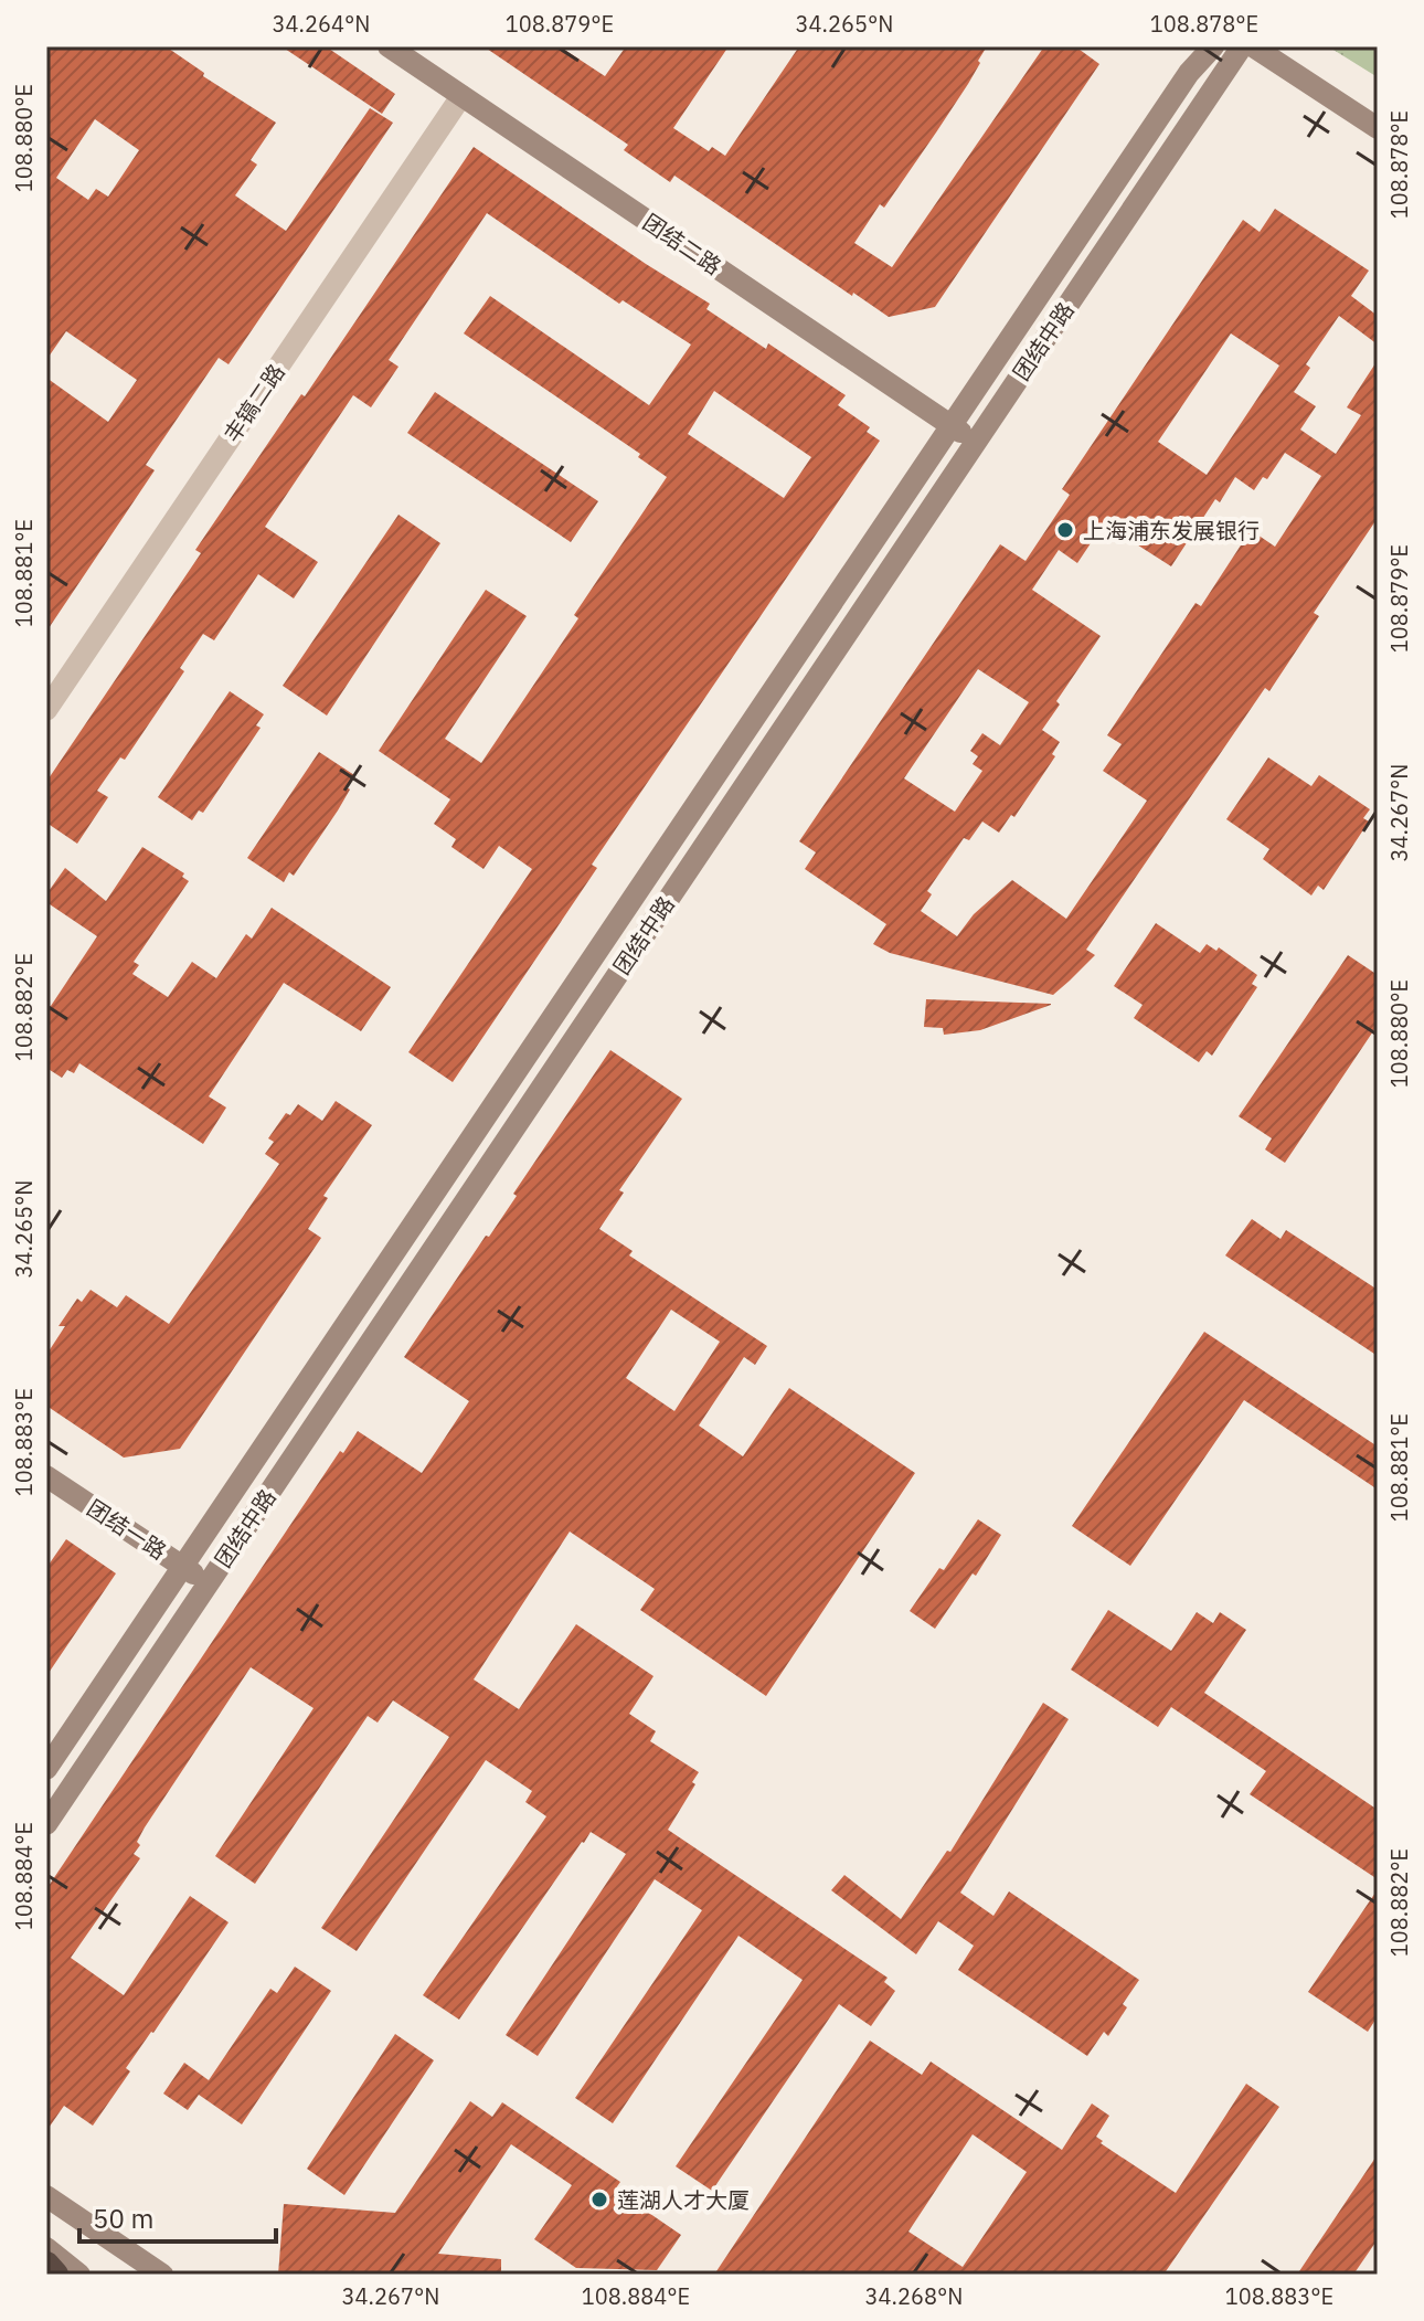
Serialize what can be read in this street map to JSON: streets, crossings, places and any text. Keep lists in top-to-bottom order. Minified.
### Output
{"streets":{"street":["团结二路","团结中路","丰镐二路","团结一路"]},"crossings":[["团结二路","团结中路"],["团结二路","丰镐二路"],["团结中路","团结一路"]],"places":["上海浦东发展银行","莲湖人才大厦"],"scale_bar":"50 m","coordinates":["34.264°N","108.879°E","34.265°N","108.878°E","108.880°E","108.881°E","34.267°N","108.882°E","108.883°E","108.884°E","34.268°N"]}
